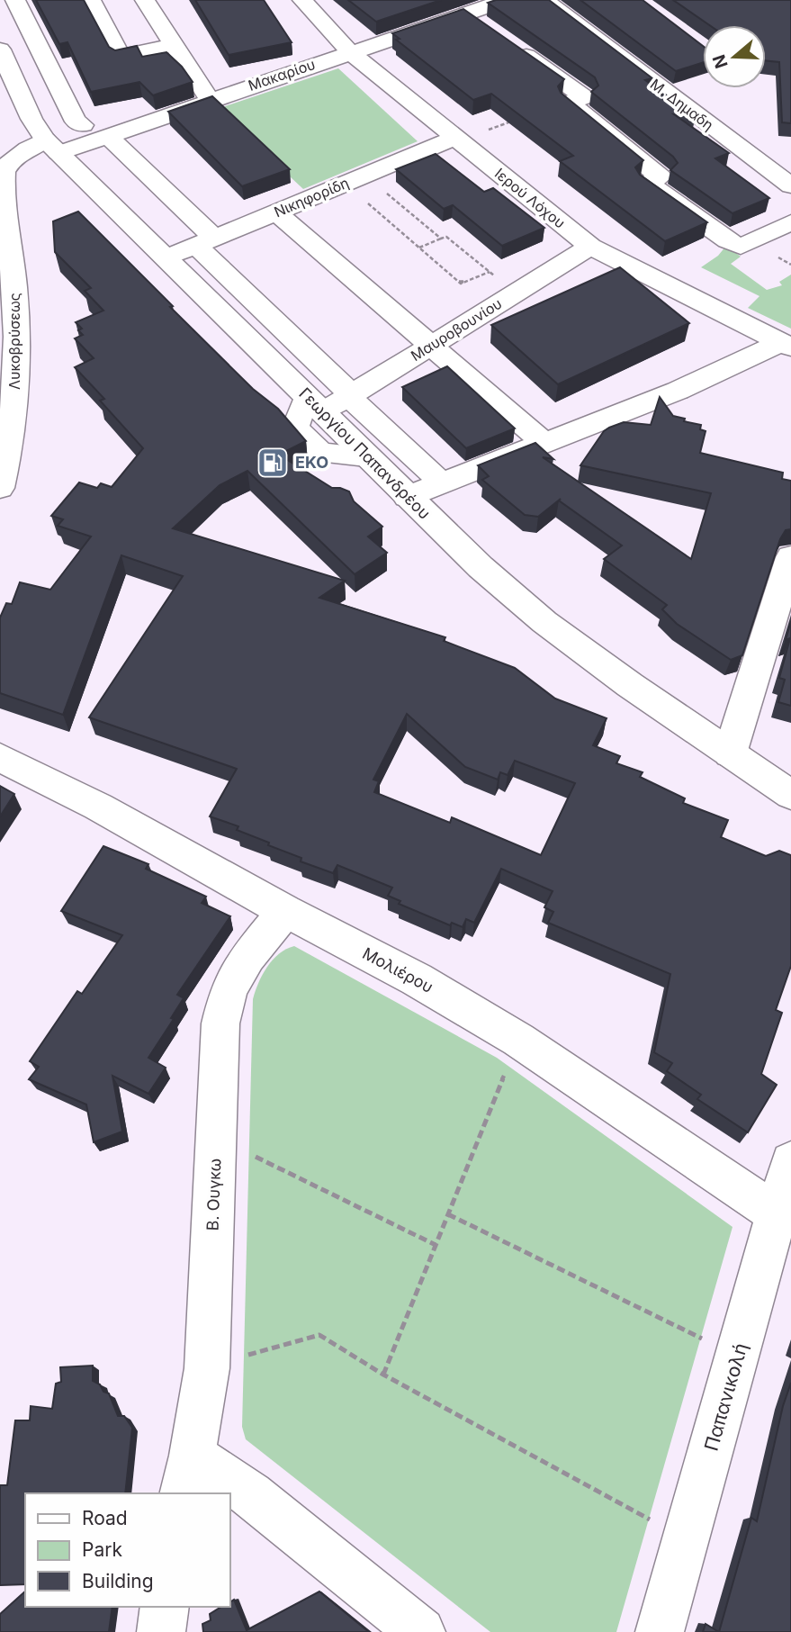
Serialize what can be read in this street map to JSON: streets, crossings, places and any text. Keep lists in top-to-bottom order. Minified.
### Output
{"streets":{"street":["Μακαρίου","Μ. Δημαδη","Νικηφορίδη","Ιερού Λόχου","Μαυροβουνίου","Λυκοβρύσεως","Γεωργίου Παπανδρέου","Μολιέρου","Β. Ουγκω","Παπανικολή"]},"crossings":[["Μακαρίου","Ιερού Λόχου"],["Μακαρίου","Λυκοβρύσεως"],["Μακαρίου","Γεωργίου Παπανδρέου"],["Νικηφορίδη","Ιερού Λόχου"],["Νικηφορίδη","Γεωργίου Παπανδρέου"],["Ιερού Λόχου","Μαυροβουνίου"],["Μαυροβουνίου","Γεωργίου Παπανδρέου"],["Λυκοβρύσεως","Γεωργίου Παπανδρέου"],["Μολιέρου","Β. Ουγκω"],["Μολιέρου","Παπανικολή"]],"places":{"fuel station":["EKO"]},"legend":["Road","Park","Building"],"north":"left"}
